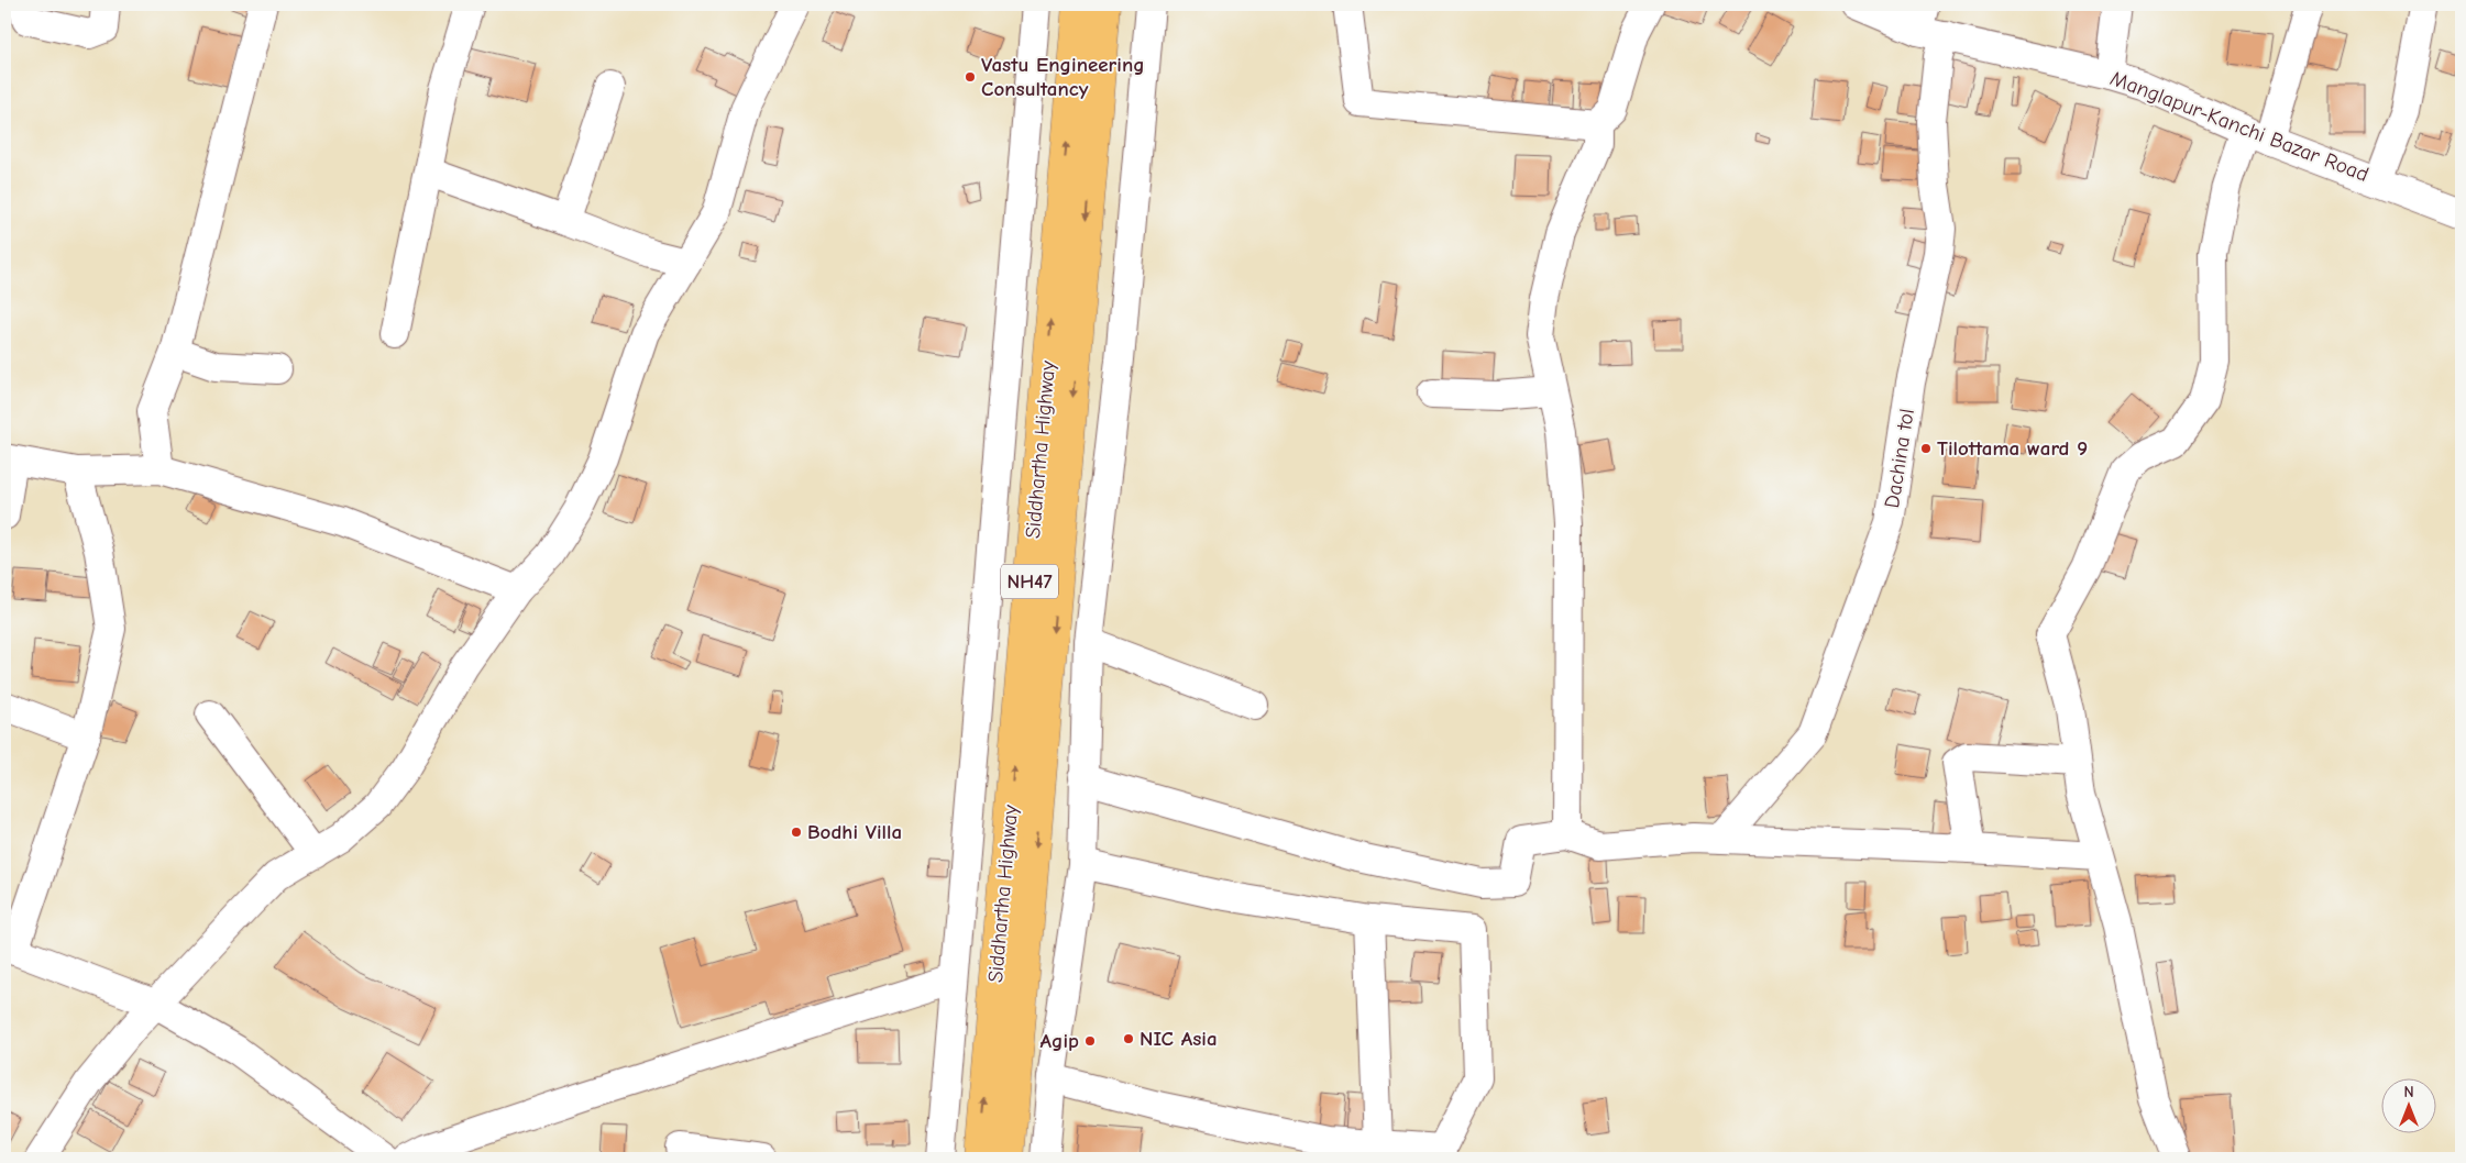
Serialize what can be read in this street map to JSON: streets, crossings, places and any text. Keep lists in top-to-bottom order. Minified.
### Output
{"streets":{"highway":["Siddhartha Highway","NH47"],"street":["Manglapur-Kanchi Bazar Road","Dachina tol"]},"crossings":[["Manglapur-Kanchi Bazar Road","Dachina tol"]],"places":["Vastu Engineering Consultancy","Tilottama ward 9","Bodhi Villa","NIC Asia","Agip"],"north":"top"}
